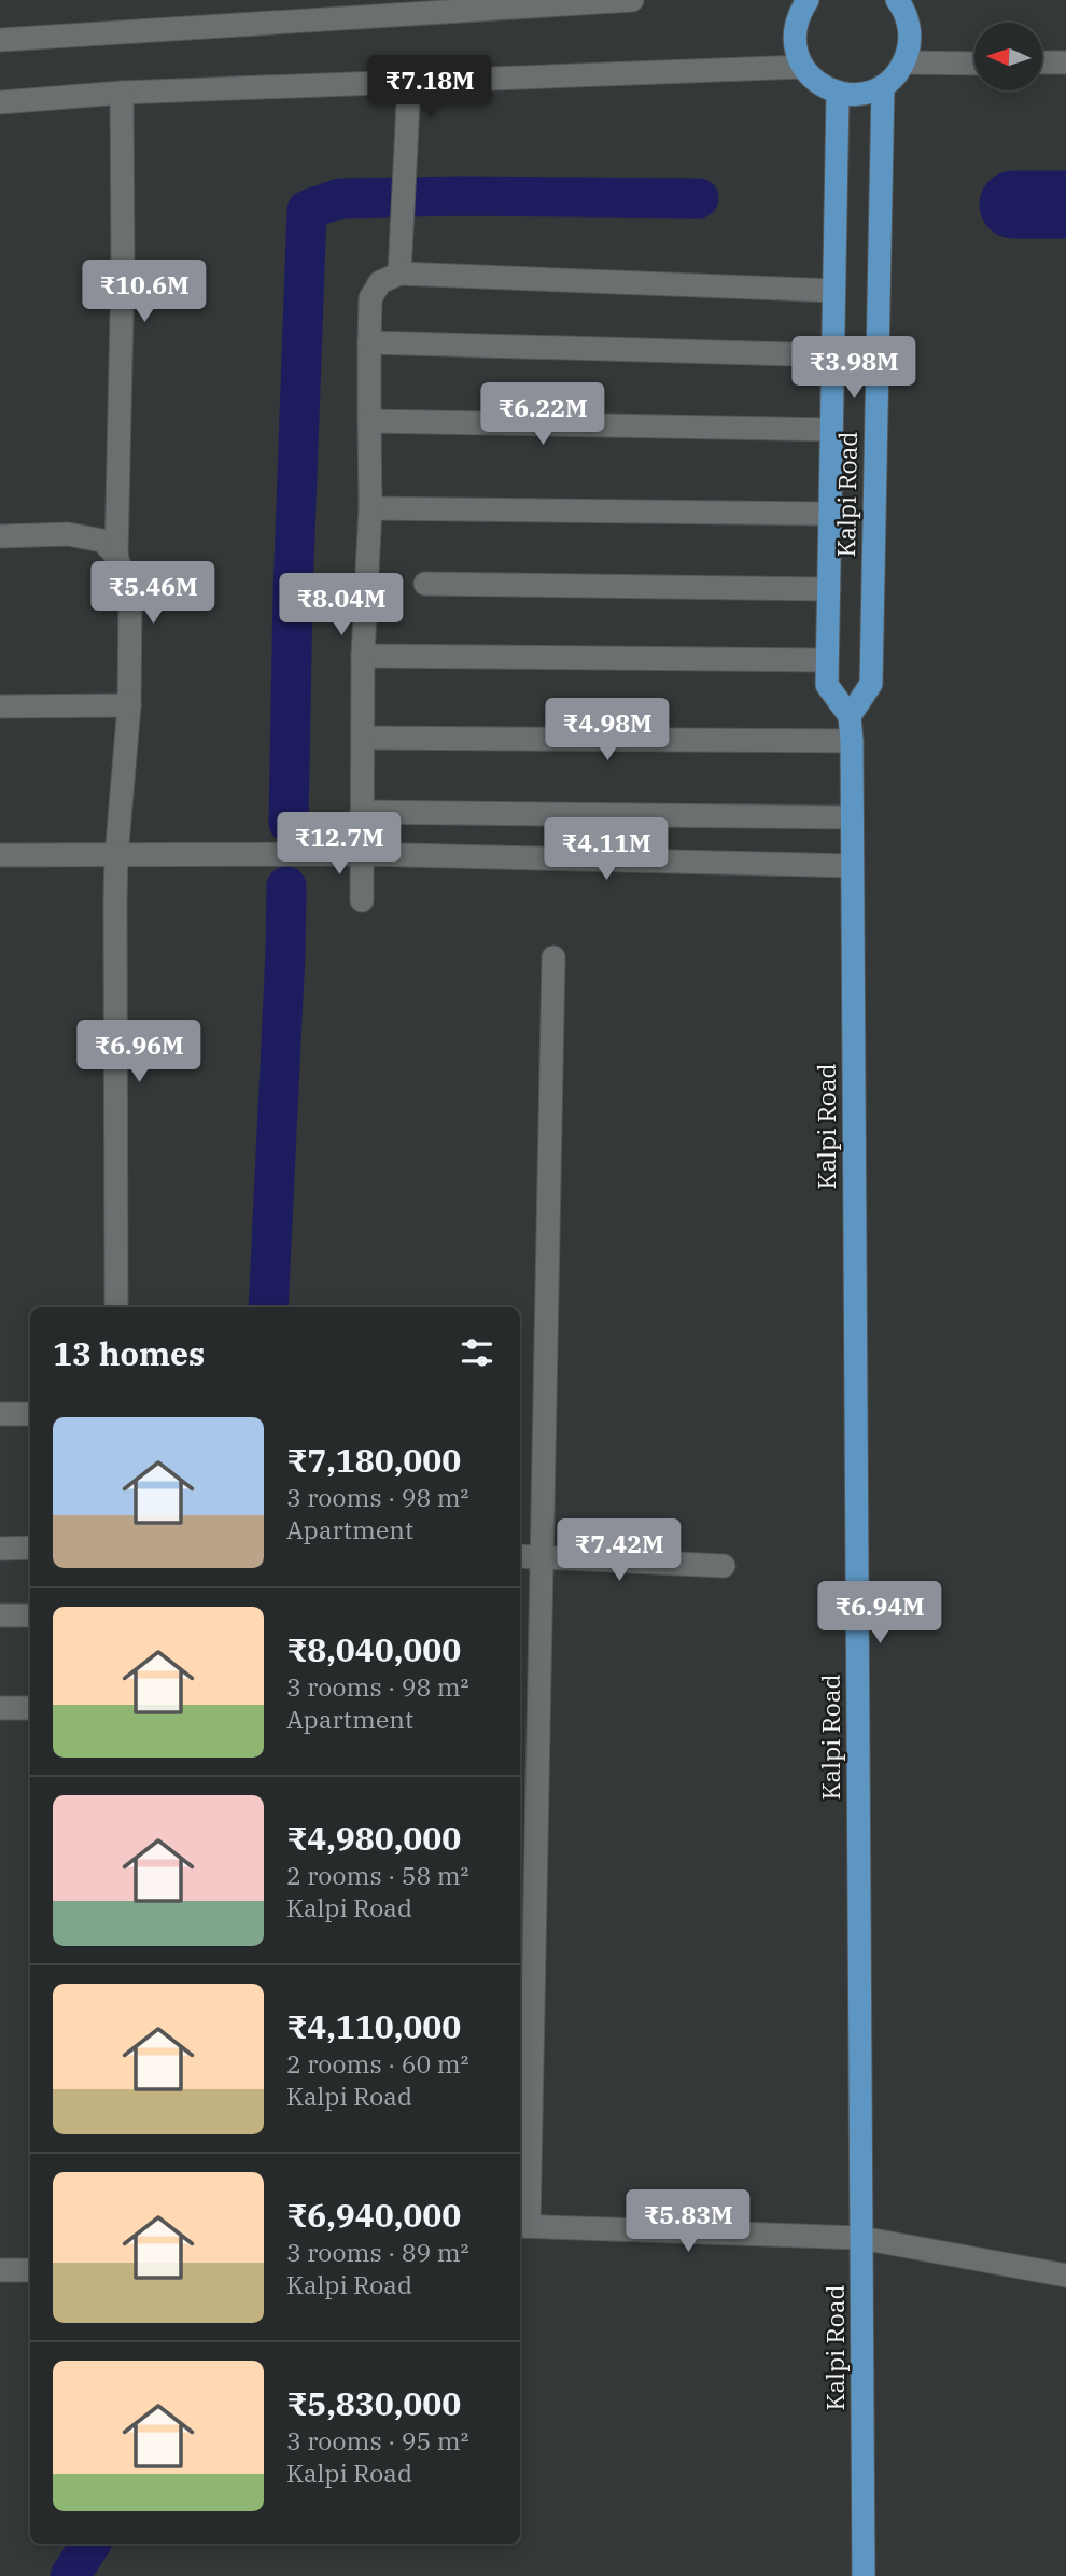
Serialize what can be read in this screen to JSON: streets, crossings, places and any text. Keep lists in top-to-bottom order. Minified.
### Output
{"streets":{"main road":["Kalpi Road"]},"north":"left","page":{"price":["₹7.18M","₹10.6M","₹3.98M","₹6.22M","₹5.46M","₹8.04M","₹4.98M","₹12.7M","₹4.11M","₹6.96M","₹7.42M","₹6.94M","₹5.83M"],"heading":"13 homes","list":[{"name":"₹7,180,000","note":"3 rooms · 98 m² · Apartment"},{"name":"₹8,040,000","note":"3 rooms · 98 m² · Apartment"},{"name":"₹4,980,000","note":"2 rooms · 58 m² · Kalpi Road"},{"name":"₹4,110,000","note":"2 rooms · 60 m² · Kalpi Road"},{"name":"₹6,940,000","note":"3 rooms · 89 m² · Kalpi Road"},{"name":"₹5,830,000","note":"3 rooms · 95 m² · Kalpi Road"}]}}
